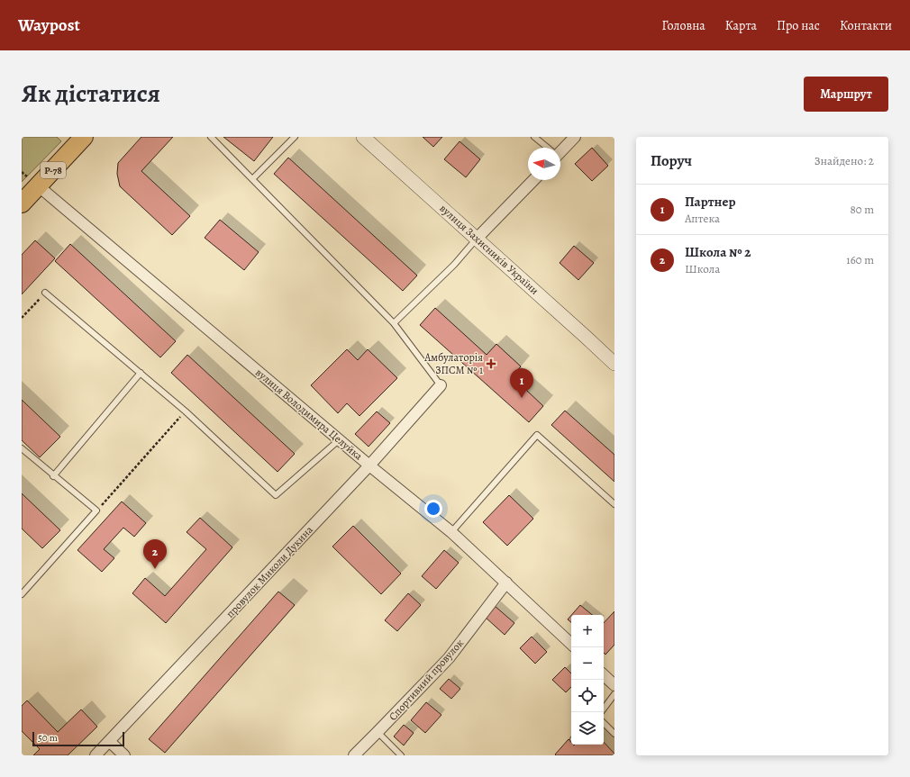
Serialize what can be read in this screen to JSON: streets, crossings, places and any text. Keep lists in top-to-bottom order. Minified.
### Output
{"streets":{"main road":["Р-78"],"street":["вулиця Захисників України","вулиця Володимира Целуйка","провулок Миколи Дукина","Спортивний провулок"]},"crossings":[["Р-78","вулиця Володимира Целуйка"],["вулиця Володимира Целуйка","провулок Миколи Дукина"],["вулиця Володимира Целуйка","Спортивний провулок"]],"places":{"health":["Амбулаторія ЗПСМ № 1"]},"scale_bar":"50 m","north":"left","page":{"header":"Waypost","nav":["Головна","Карта","Про нас","Контакти"],"title":"Як дістатися","buttons":"Маршрут","heading":["Поруч","Знайдено: 2"],"list":[{"mark":"1","name":"Партнер","note":"Аптека","value":"80 m"},{"mark":"2","name":"Школа № 2","note":"Школа","value":"160 m"}],"pins":["1","2"],"map_buttons":["+","−"],"scale":"50 m"}}
